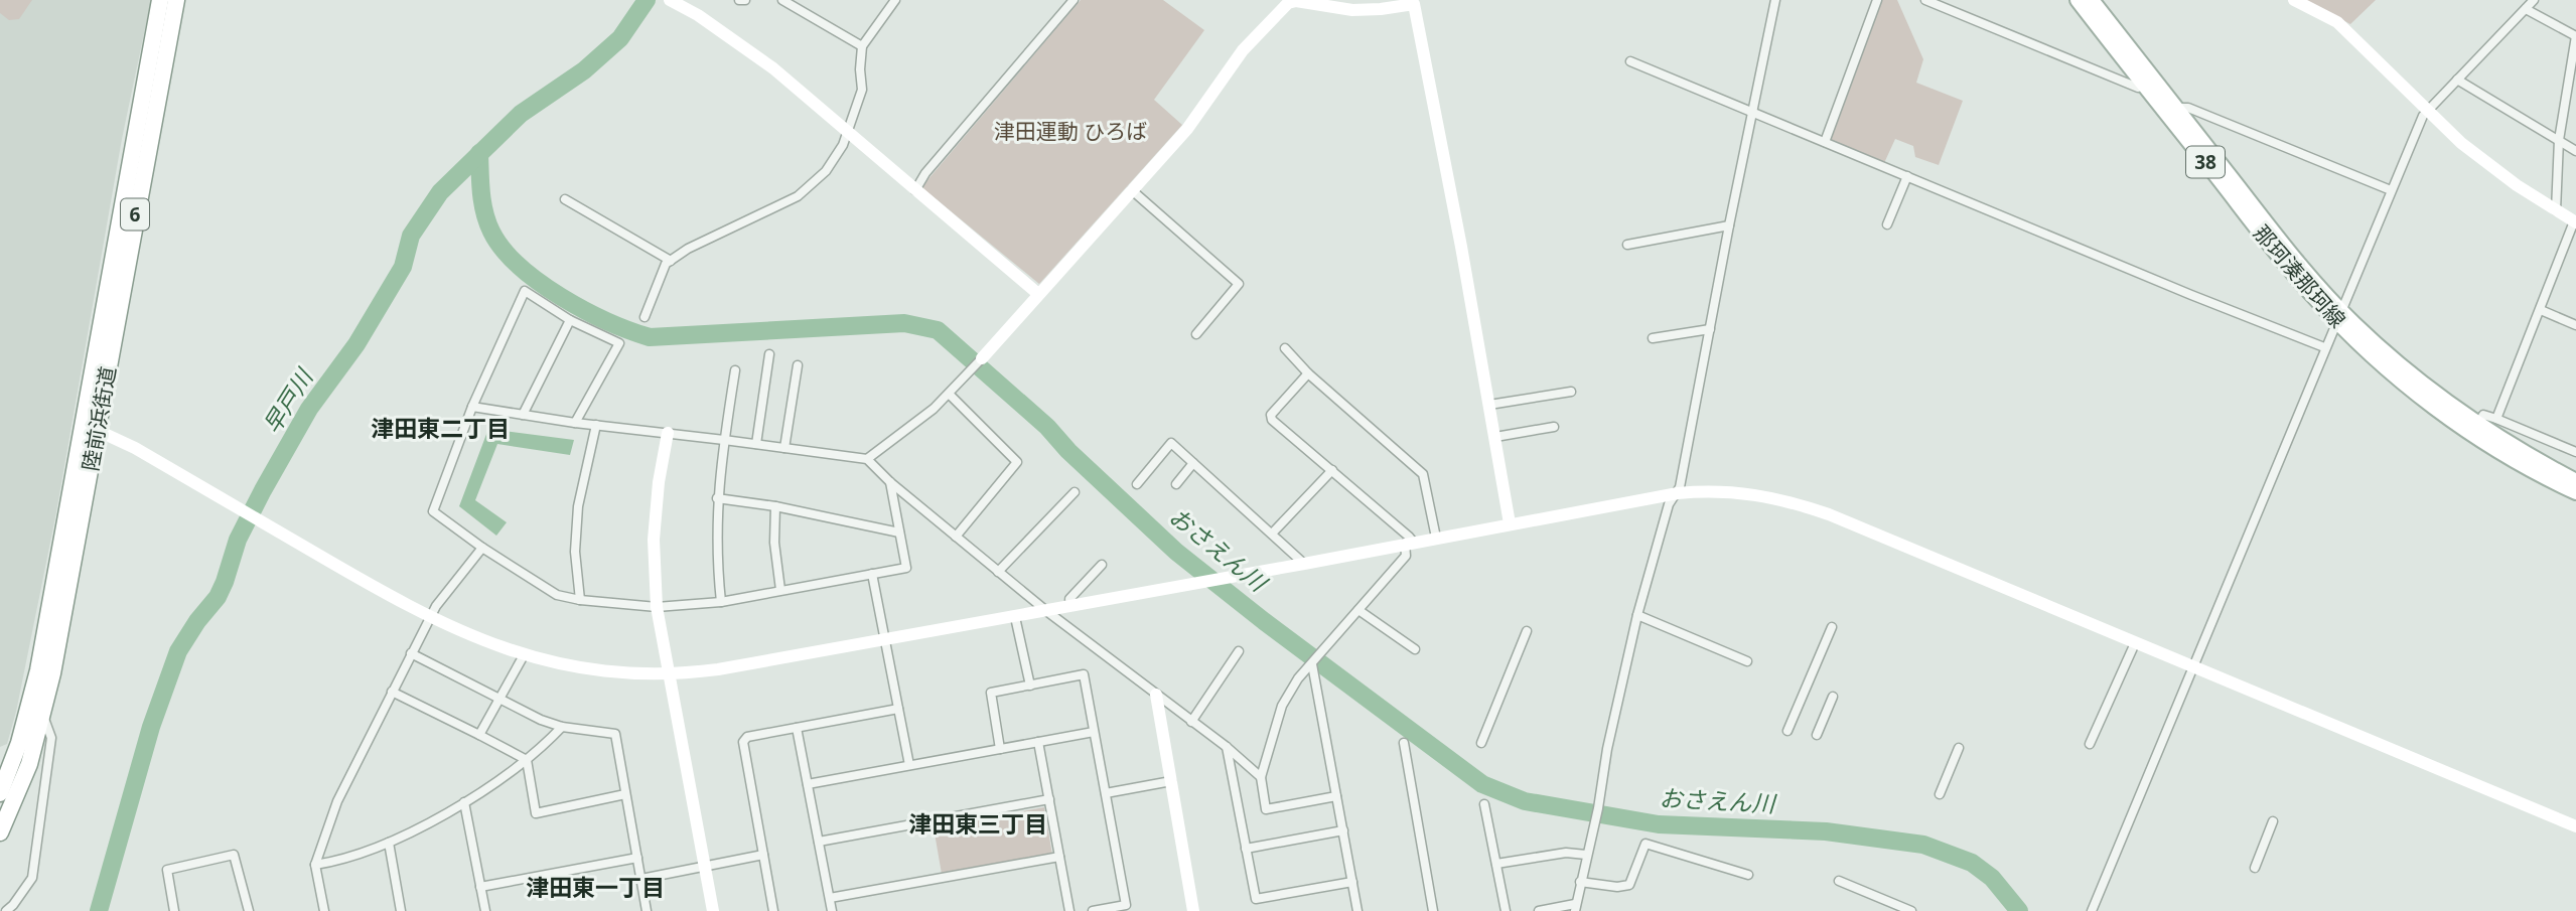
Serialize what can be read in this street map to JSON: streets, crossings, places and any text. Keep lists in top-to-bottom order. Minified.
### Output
{"streets":{"highway":["6","陸前浜街道"],"main road":["38","那珂湊那珂線"]},"districts":["津田東二丁目","津田東三丁目","津田東一丁目"],"water":["早戸川","おさえん川"],"parks":["津田運動 ひろば"]}
